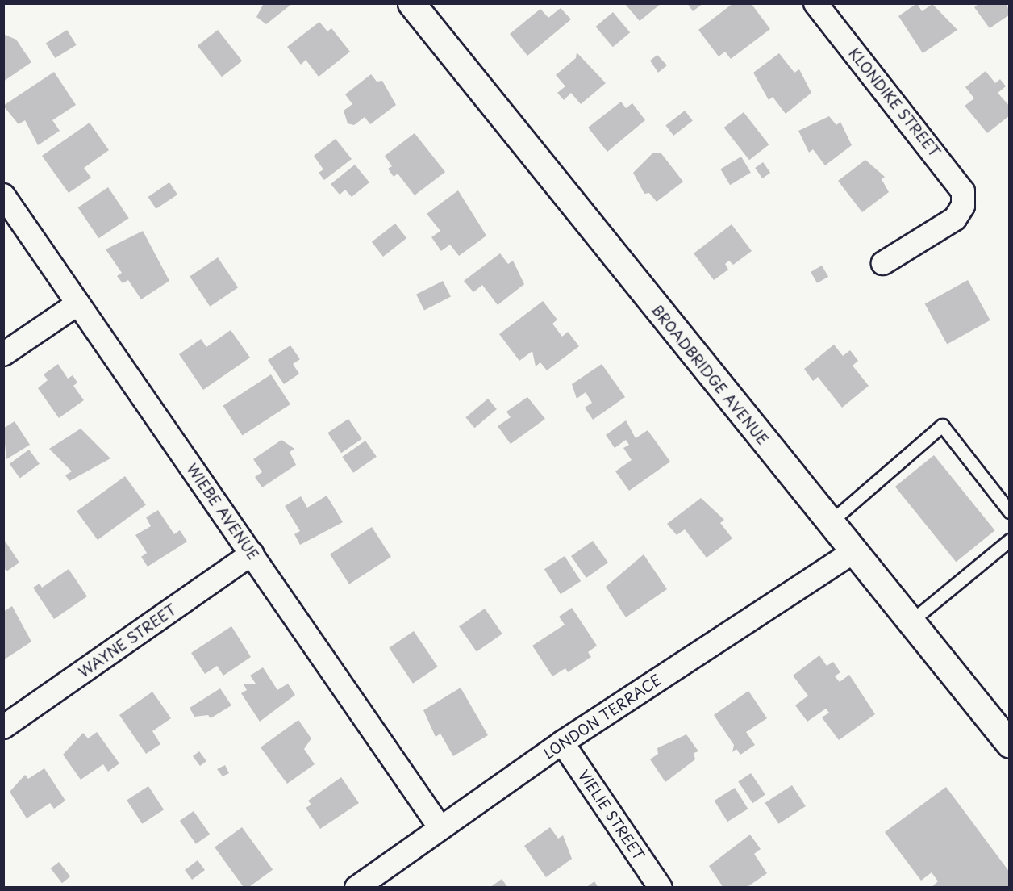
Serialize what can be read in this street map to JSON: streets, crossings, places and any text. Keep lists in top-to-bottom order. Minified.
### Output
{"streets":{"main road":["BROADBRIDGE AVENUE"],"street":["KLONDIKE STREET","WIEBE AVENUE","WAYNE STREET","LONDON TERRACE","VIELIE STREET"]},"crossings":[["BROADBRIDGE AVENUE","LONDON TERRACE"],["WIEBE AVENUE","WAYNE STREET"],["WIEBE AVENUE","LONDON TERRACE"],["LONDON TERRACE","VIELIE STREET"]]}
